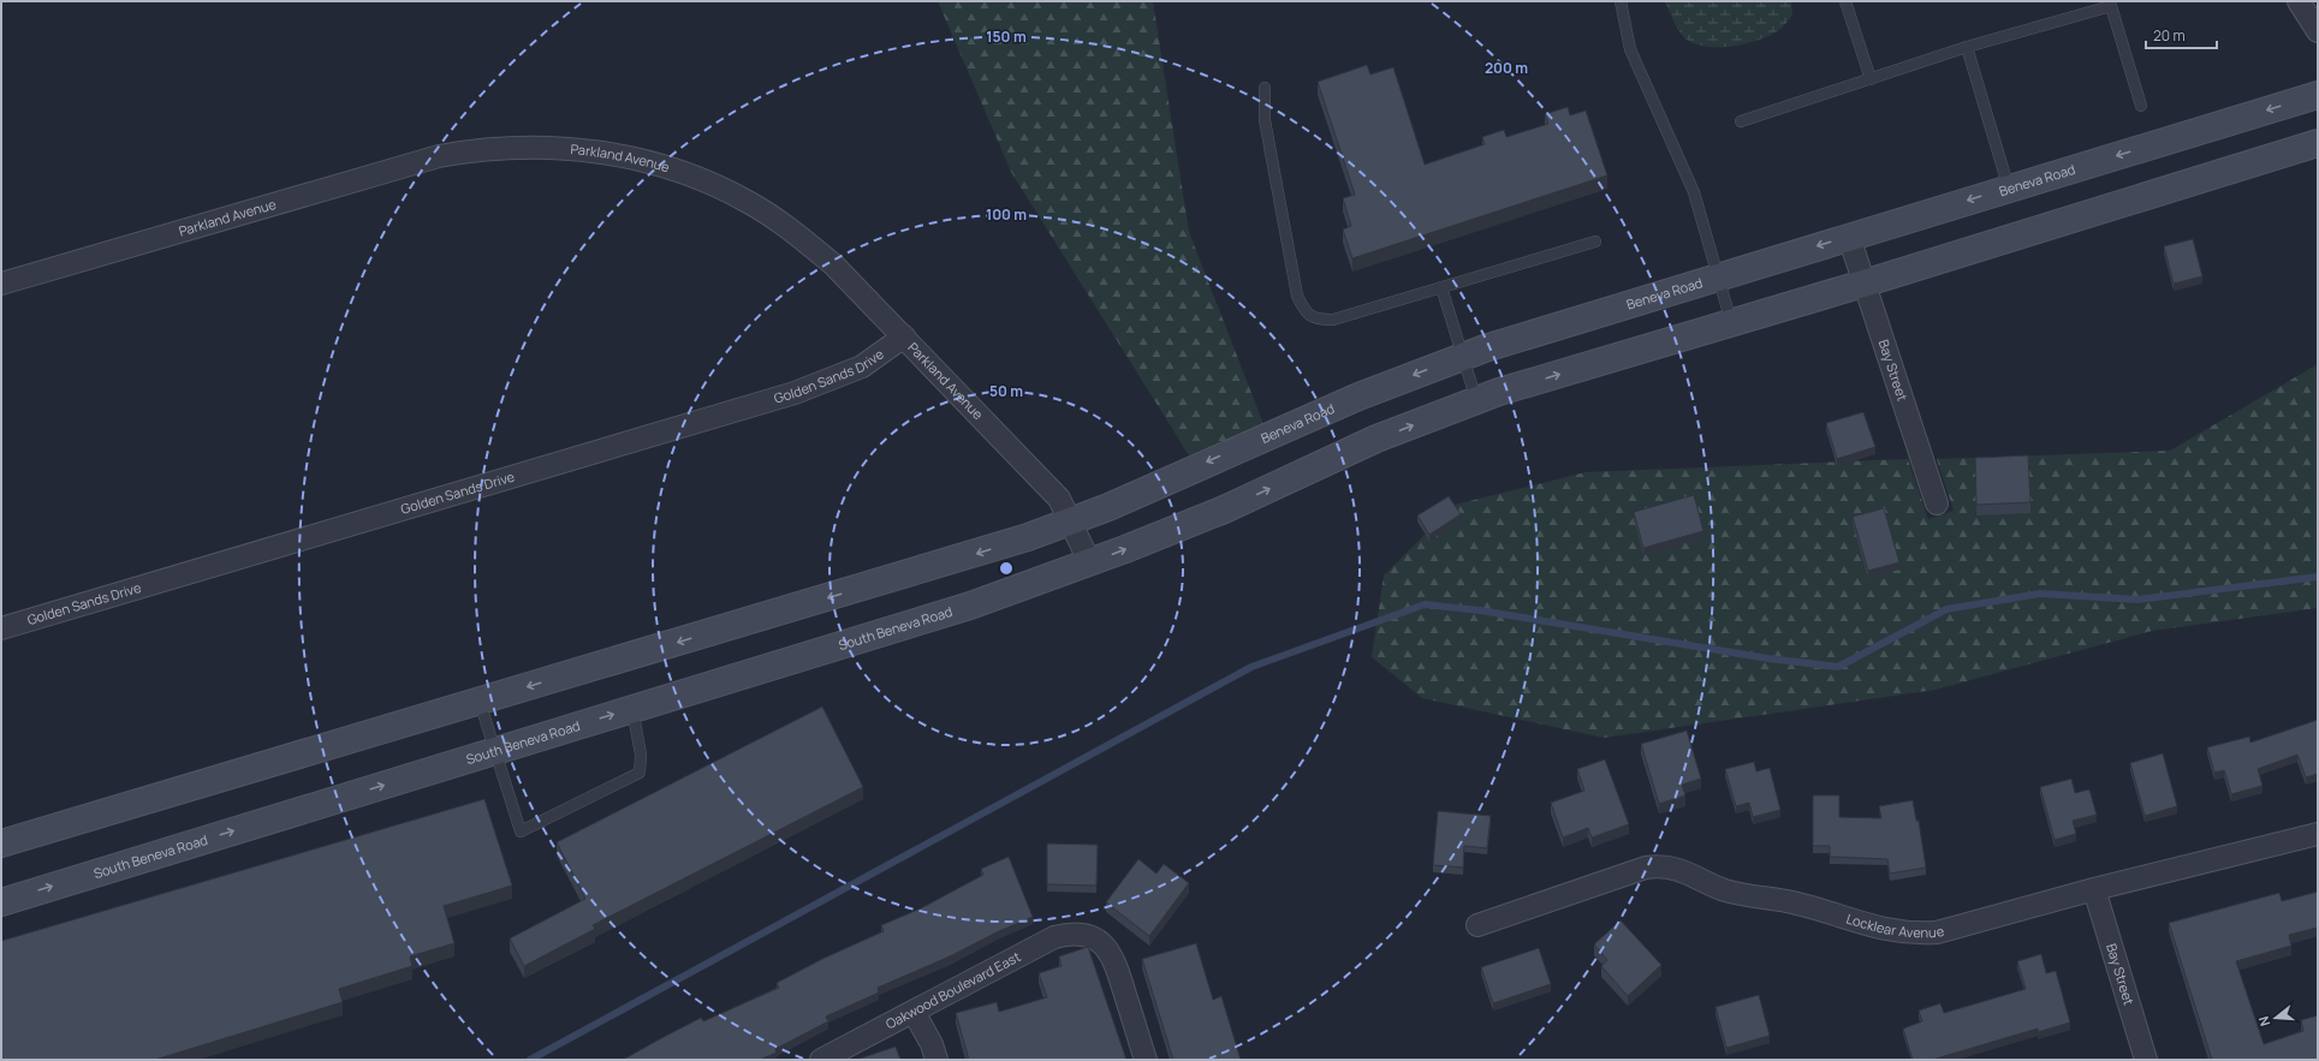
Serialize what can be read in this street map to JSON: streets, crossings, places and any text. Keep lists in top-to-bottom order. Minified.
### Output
{"streets":{"main road":["Beneva Road","South Beneva Road"],"street":["Parkland Avenue","Bay Street","Golden Sands Drive","Locklear Avenue","Oakwood Boulevard East"]},"crossings":[["Parkland Avenue","Beneva Road"],["Parkland Avenue","Golden Sands Drive"],["Parkland Avenue","South Beneva Road"],["Beneva Road","Bay Street"],["Bay Street","Locklear Avenue"]],"scale_bar":"20 m","north":"left","rings":["150 m","200 m","100 m","50 m"]}
